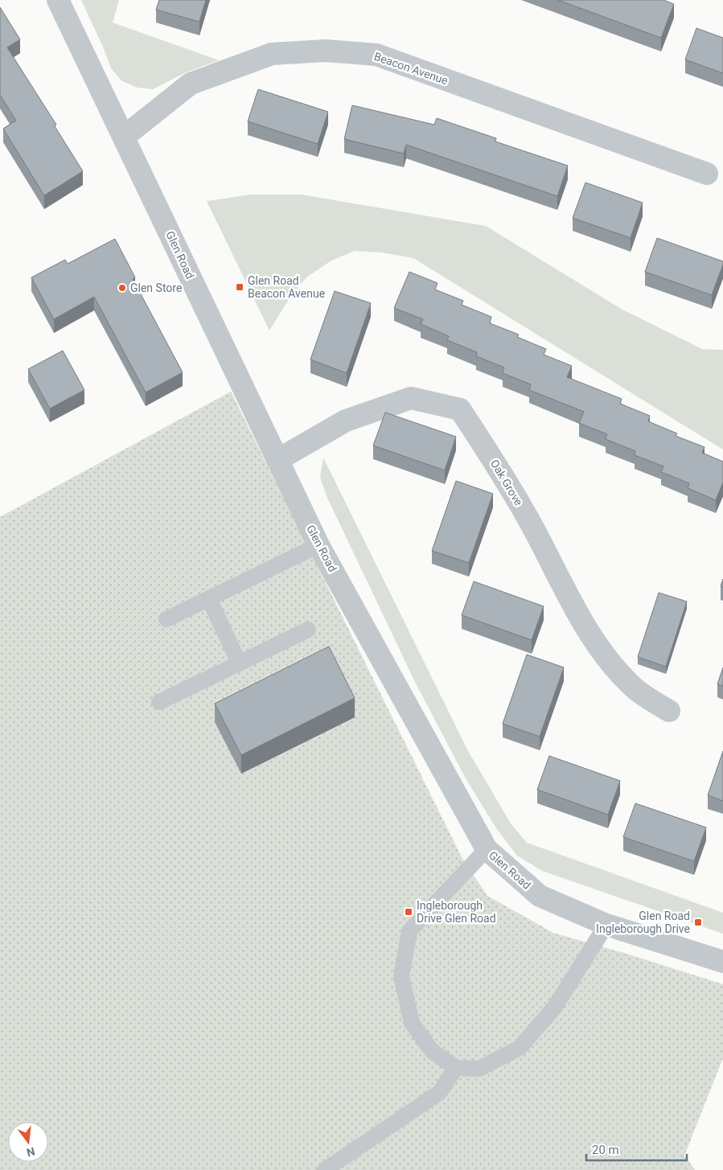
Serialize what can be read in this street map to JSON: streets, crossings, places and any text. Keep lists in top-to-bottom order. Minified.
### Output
{"streets":{"street":["Beacon Avenue","Glen Road","Oak Grove"]},"crossings":[["Beacon Avenue","Glen Road"],["Glen Road","Oak Grove"]],"places":{"transit":["Glen Road Beacon Avenue","Ingleborough Drive Glen Road","Glen Road Ingleborough Drive"],"other":["Glen Store"]},"scale_bar":"20 m","north":"bottom"}
